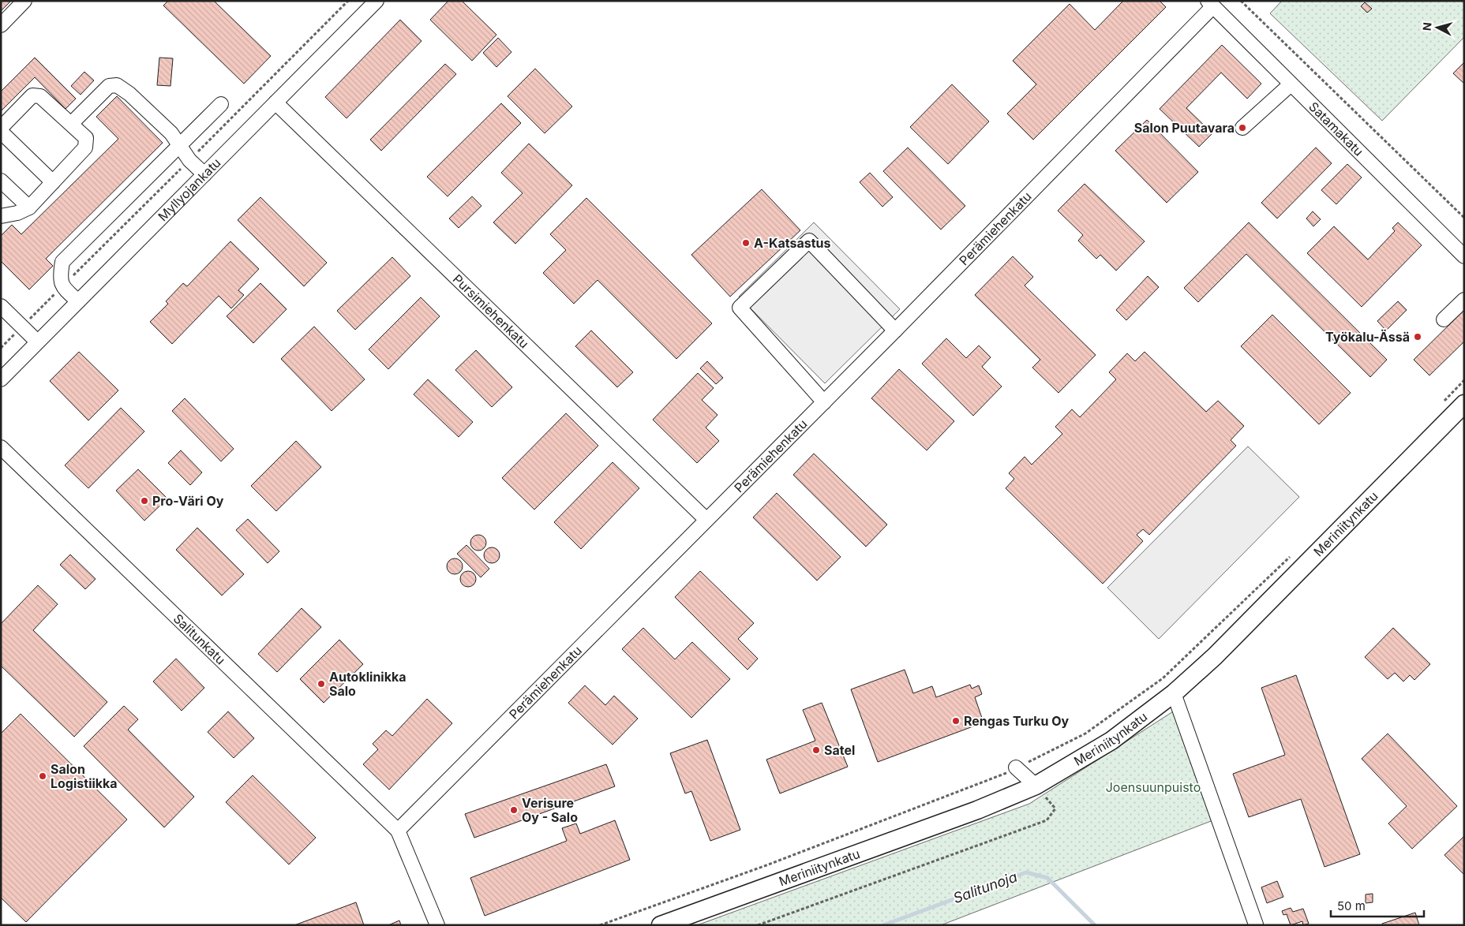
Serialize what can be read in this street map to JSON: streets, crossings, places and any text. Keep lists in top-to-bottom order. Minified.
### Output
{"streets":{"main road":["Meriniitynkatu"],"street":["Satamakatu","Myllyojankatu","Perämiehenkatu","Pursimiehenkatu","Salitunkatu"]},"crossings":[["Satamakatu","Perämiehenkatu"],["Myllyojankatu","Pursimiehenkatu"],["Perämiehenkatu","Pursimiehenkatu"],["Perämiehenkatu","Salitunkatu"]],"water":["Salitunoja"],"parks":["Joensuunpuisto"],"places":["Salon Puutavara","A-Katsastus","Työkalu-Ässä","Pro-Väri Oy","Autoklinikka Salo","Rengas Turku Oy","Satel","Salon Logistiikka","Verisure Oy - Salo"],"scale_bar":"50 m","north":"left"}
